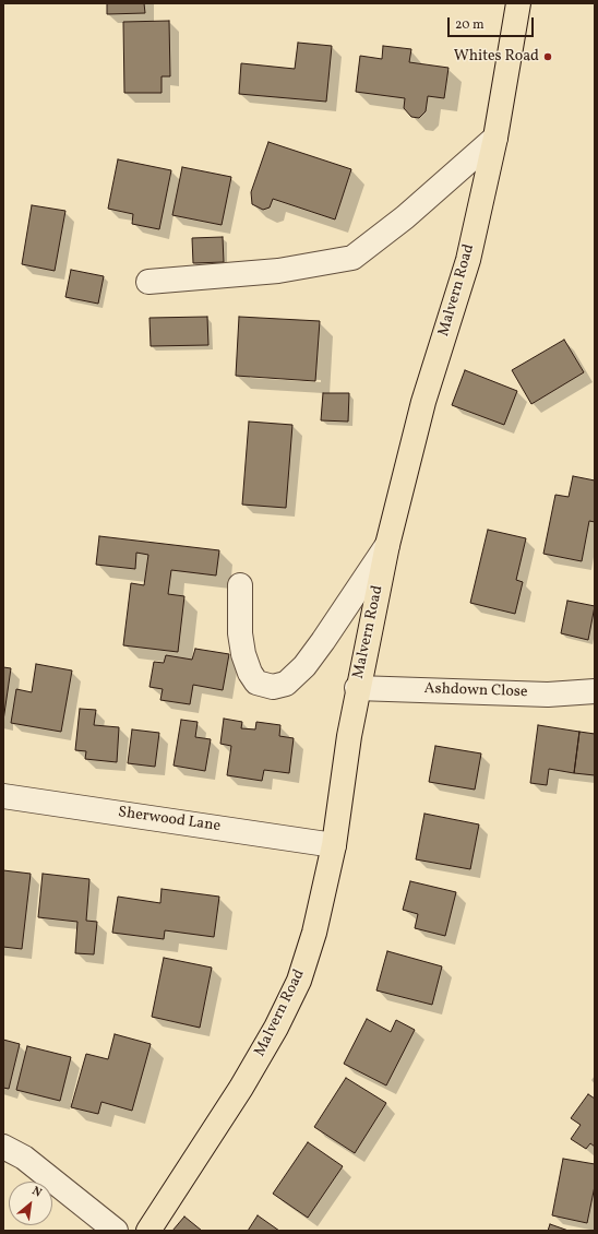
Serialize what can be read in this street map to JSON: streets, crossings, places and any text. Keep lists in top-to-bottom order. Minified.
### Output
{"streets":{"main road":["Malvern Road"],"street":["Ashdown Close","Sherwood Lane"]},"crossings":[["Malvern Road","Ashdown Close"],["Malvern Road","Sherwood Lane"]],"places":["Whites Road"],"scale_bar":"20 m","north":"top right"}
